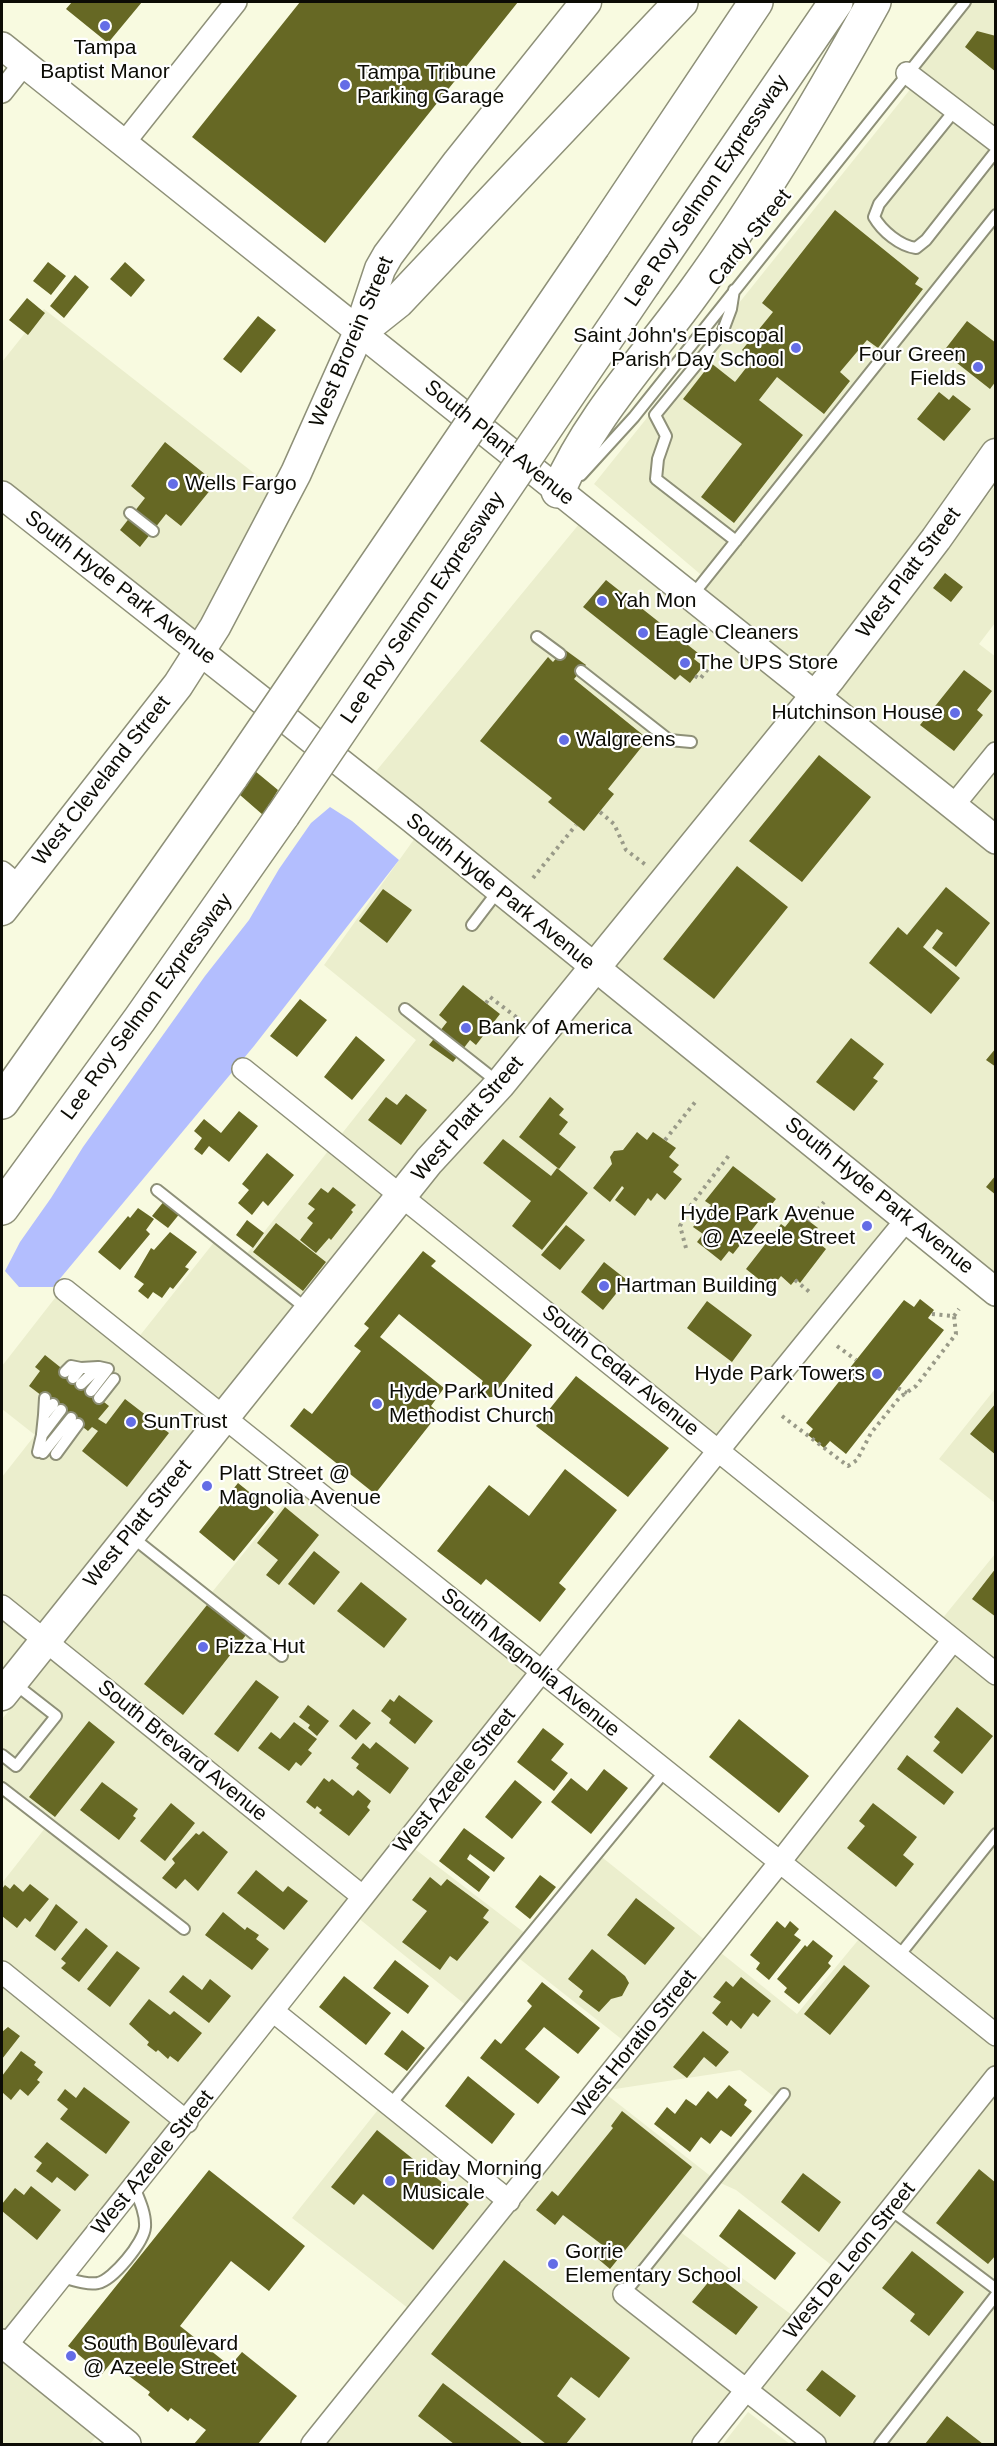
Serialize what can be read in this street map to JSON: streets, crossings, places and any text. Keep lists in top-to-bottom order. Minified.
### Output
{"streets":{"highway":["Lee Roy Selmon Expressway"],"main road":["West Brorein Street","West Platt Street","West Cleveland Street"],"street":["South Plant Avenue","South Hyde Park Avenue","South Cedar Avenue","South Magnolia Avenue","South Brevard Avenue","West Azeele Street","West Horatio Street","West De Leon Street"],"lane":["Cardy Street"]},"crossings":[["Cardy Street","South Plant Avenue"],["West Brorein Street","South Plant Avenue"],["West Brorein Street","South Hyde Park Avenue"],["West Brorein Street","West Cleveland Street"],["South Plant Avenue","West Platt Street"],["West Platt Street","South Hyde Park Avenue"],["West Platt Street","South Cedar Avenue"],["West Platt Street","South Magnolia Avenue"],["West Platt Street","South Brevard Avenue"],["South Hyde Park Avenue","West Cleveland Street"],["South Hyde Park Avenue","West Azeele Street"],["South Cedar Avenue","West Azeele Street"],["South Cedar Avenue","West Horatio Street"],["South Magnolia Avenue","West Azeele Street"],["South Magnolia Avenue","West Horatio Street"],["South Brevard Avenue","West Azeele Street"]],"places":["Tampa Baptist Manor","Tampa Tribune Parking Garage","Saint John's Episcopal Parish Day School","Four Green Fields","Wells Fargo","Yah Mon","Eagle Cleaners","The UPS Store","Hutchinson House","Walgreens","Bank of America","Hyde Park Avenue @ Azeele Street","Hartman Building","Hyde Park Towers","Hyde Park United Methodist Church","SunTrust","Platt Street @ Magnolia Avenue","Pizza Hut","Friday Morning Musicale","Gorrie Elementary School","South Boulevard @ Azeele Street"]}
